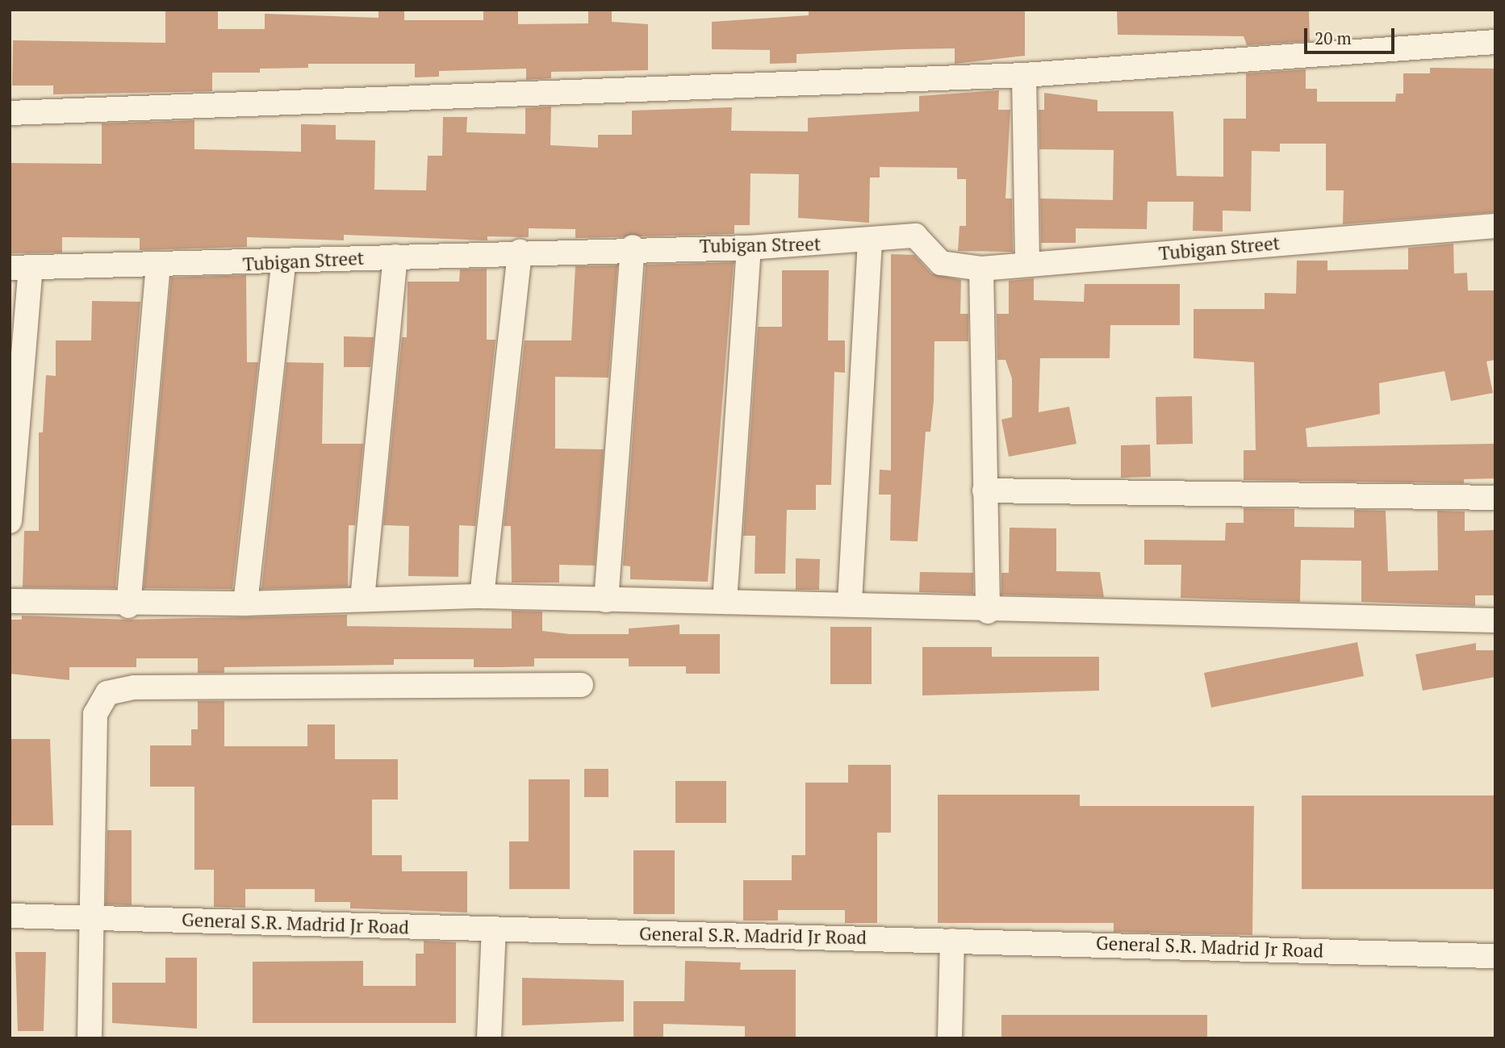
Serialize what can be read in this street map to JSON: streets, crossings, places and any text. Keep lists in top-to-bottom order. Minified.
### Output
{"streets":{"street":["Tubigan Street","General S.R. Madrid Jr Road"]},"scale_bar":"20 m"}
